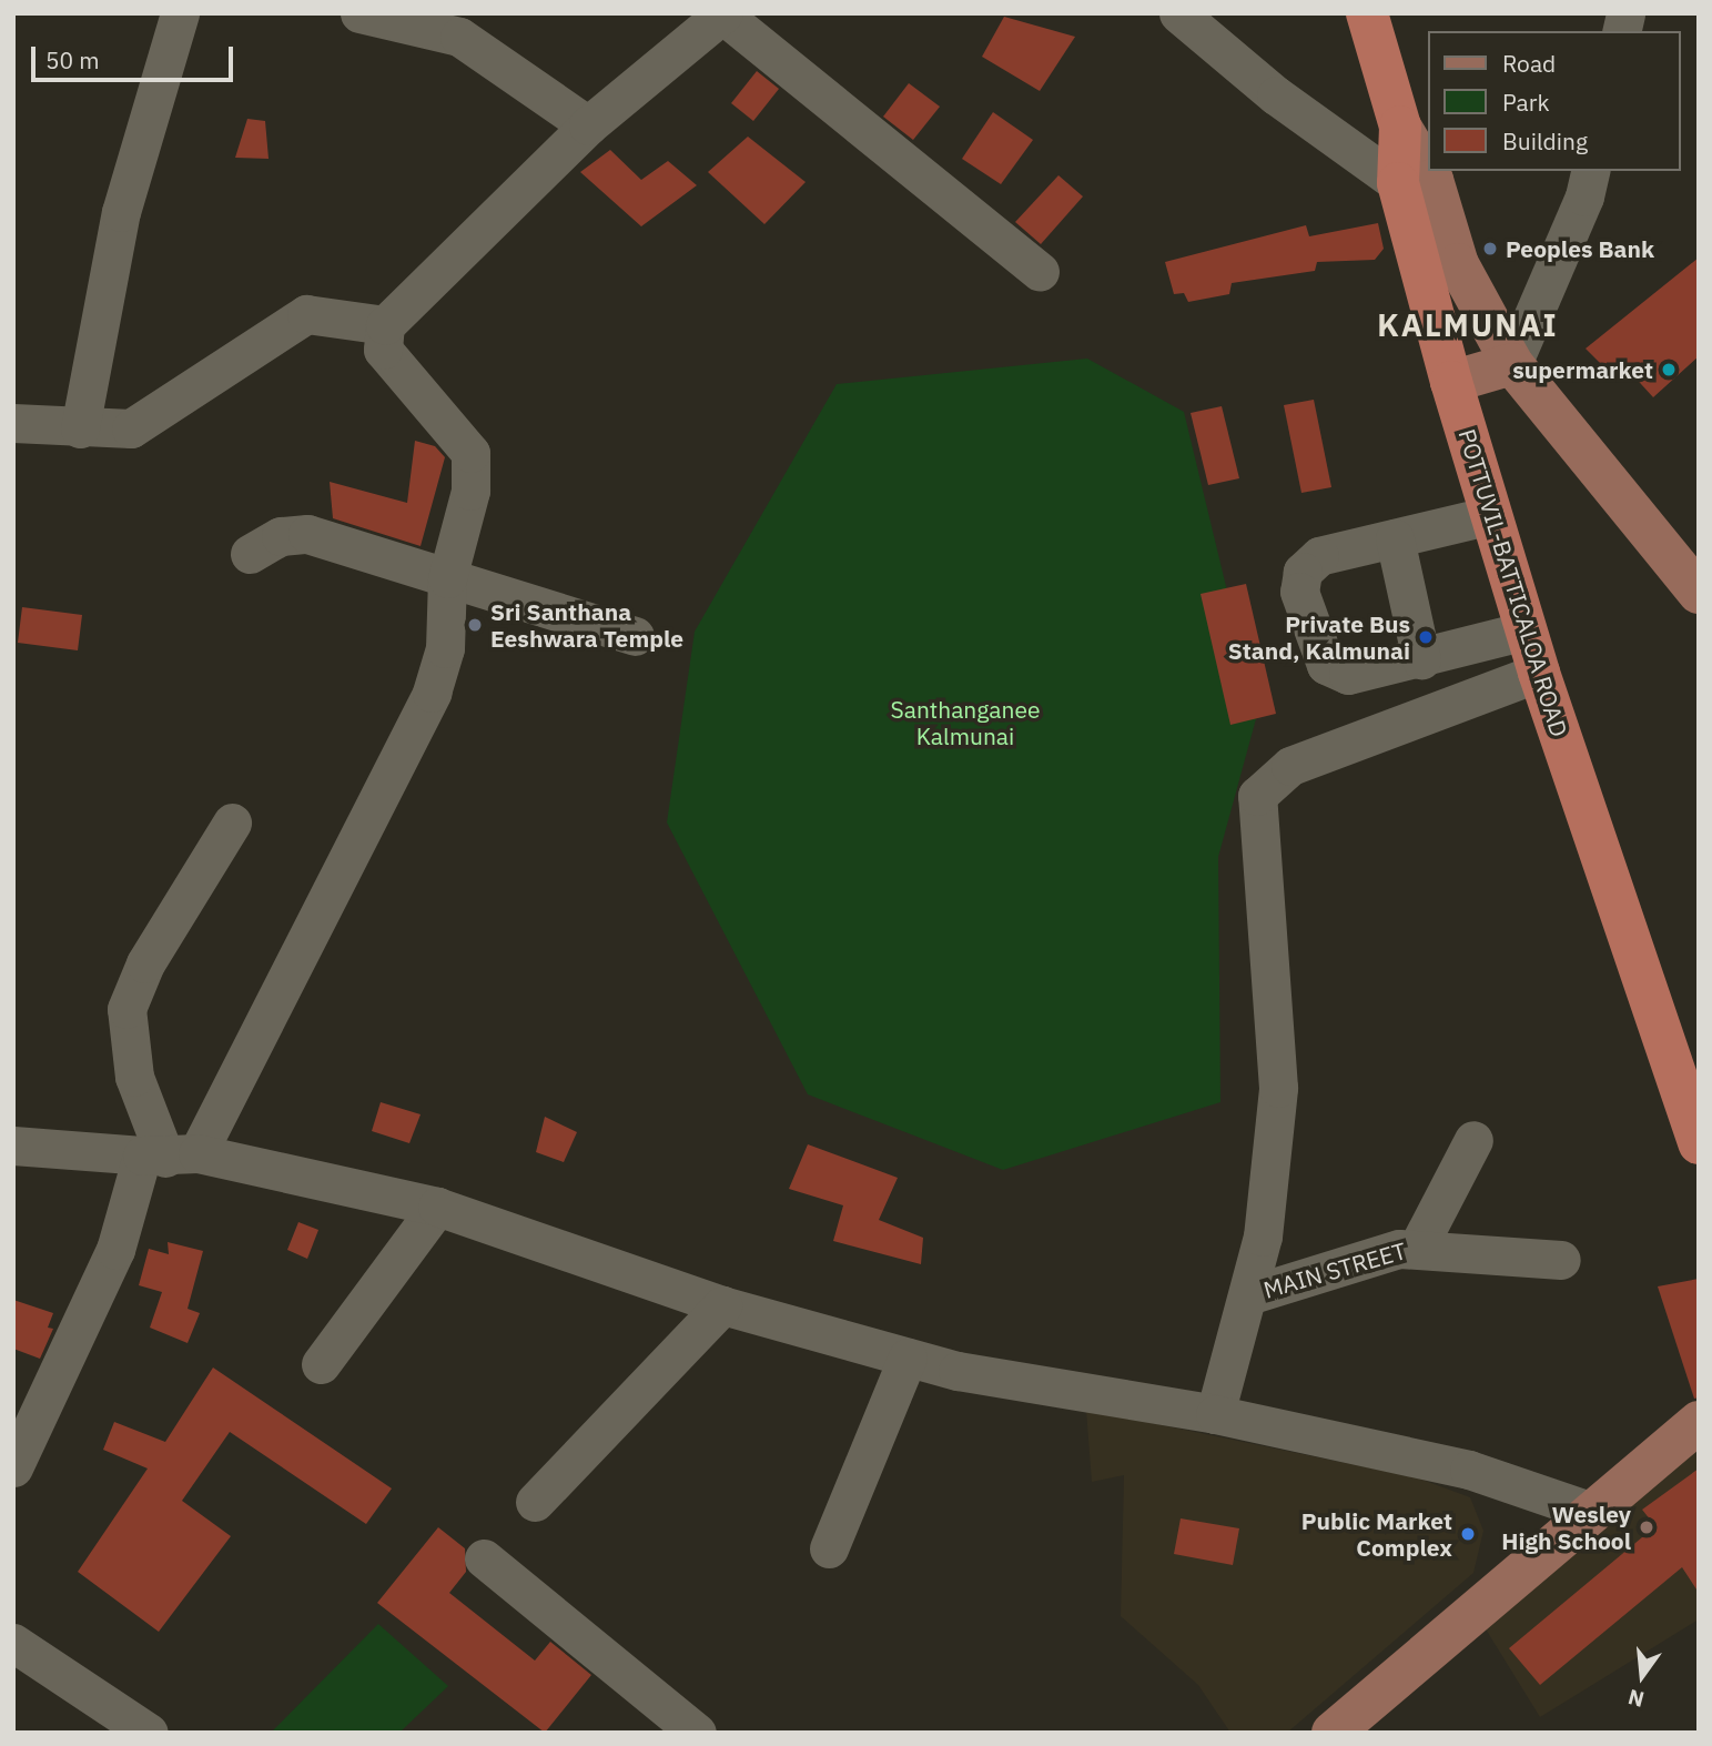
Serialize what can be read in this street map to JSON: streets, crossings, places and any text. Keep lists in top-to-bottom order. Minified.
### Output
{"streets":{"highway":["POTTUVIL-BATTICALOA ROAD"],"street":["MAIN STREET"]},"districts":["KALMUNAI"],"parks":["Santhanganee Kalmunai"],"places":["Peoples Bank","supermarket","Sri Santhana Eeshwara Temple","Private Bus Stand, Kalmunai","Wesley High School","Public Market Complex"],"legend":["Road","Park","Building"],"scale_bar":"50 m","north":"bottom"}
